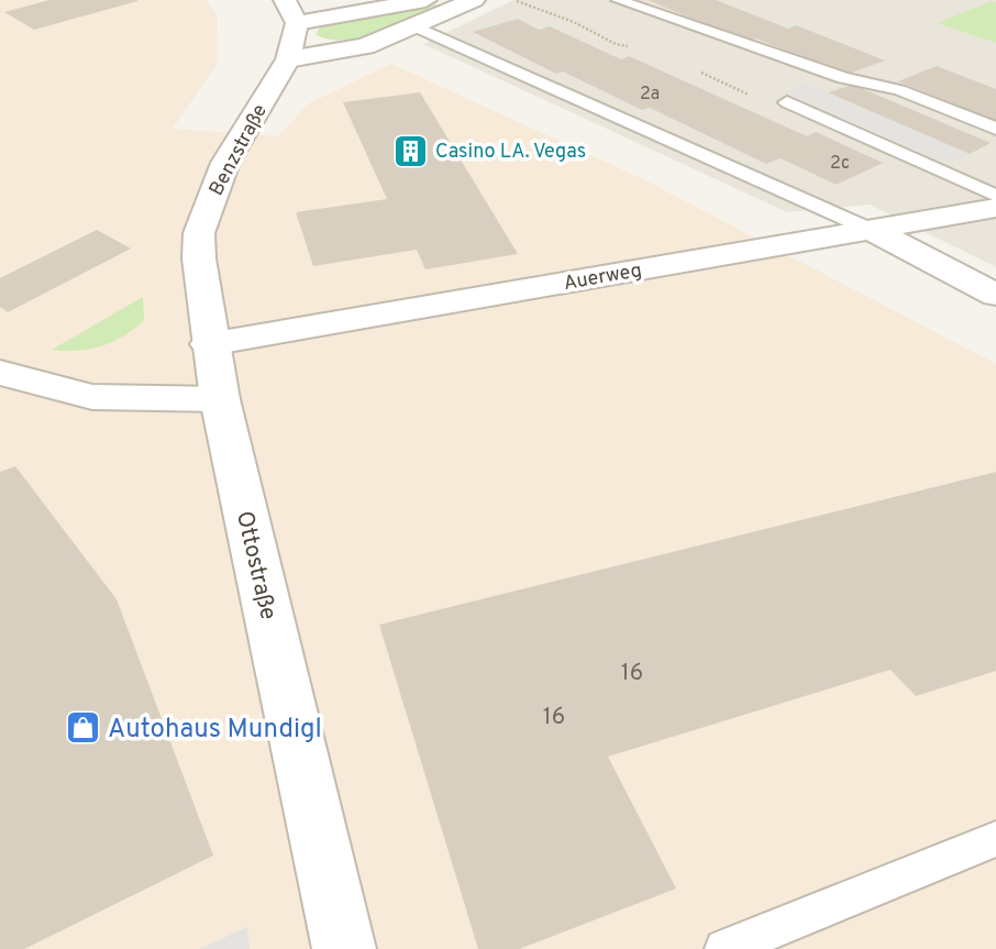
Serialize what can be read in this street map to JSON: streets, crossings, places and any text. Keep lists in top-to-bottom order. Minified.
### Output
{"streets":{"street":["Benzstraße","Auerweg","Ottostraße"]},"crossings":[["Benzstraße","Auerweg"],["Benzstraße","Ottostraße"]],"places":{"building":["Casino LA. Vegas"],"shop":["Autohaus Mundigl"]},"house_numbers":["2a","2c","16","16"]}
